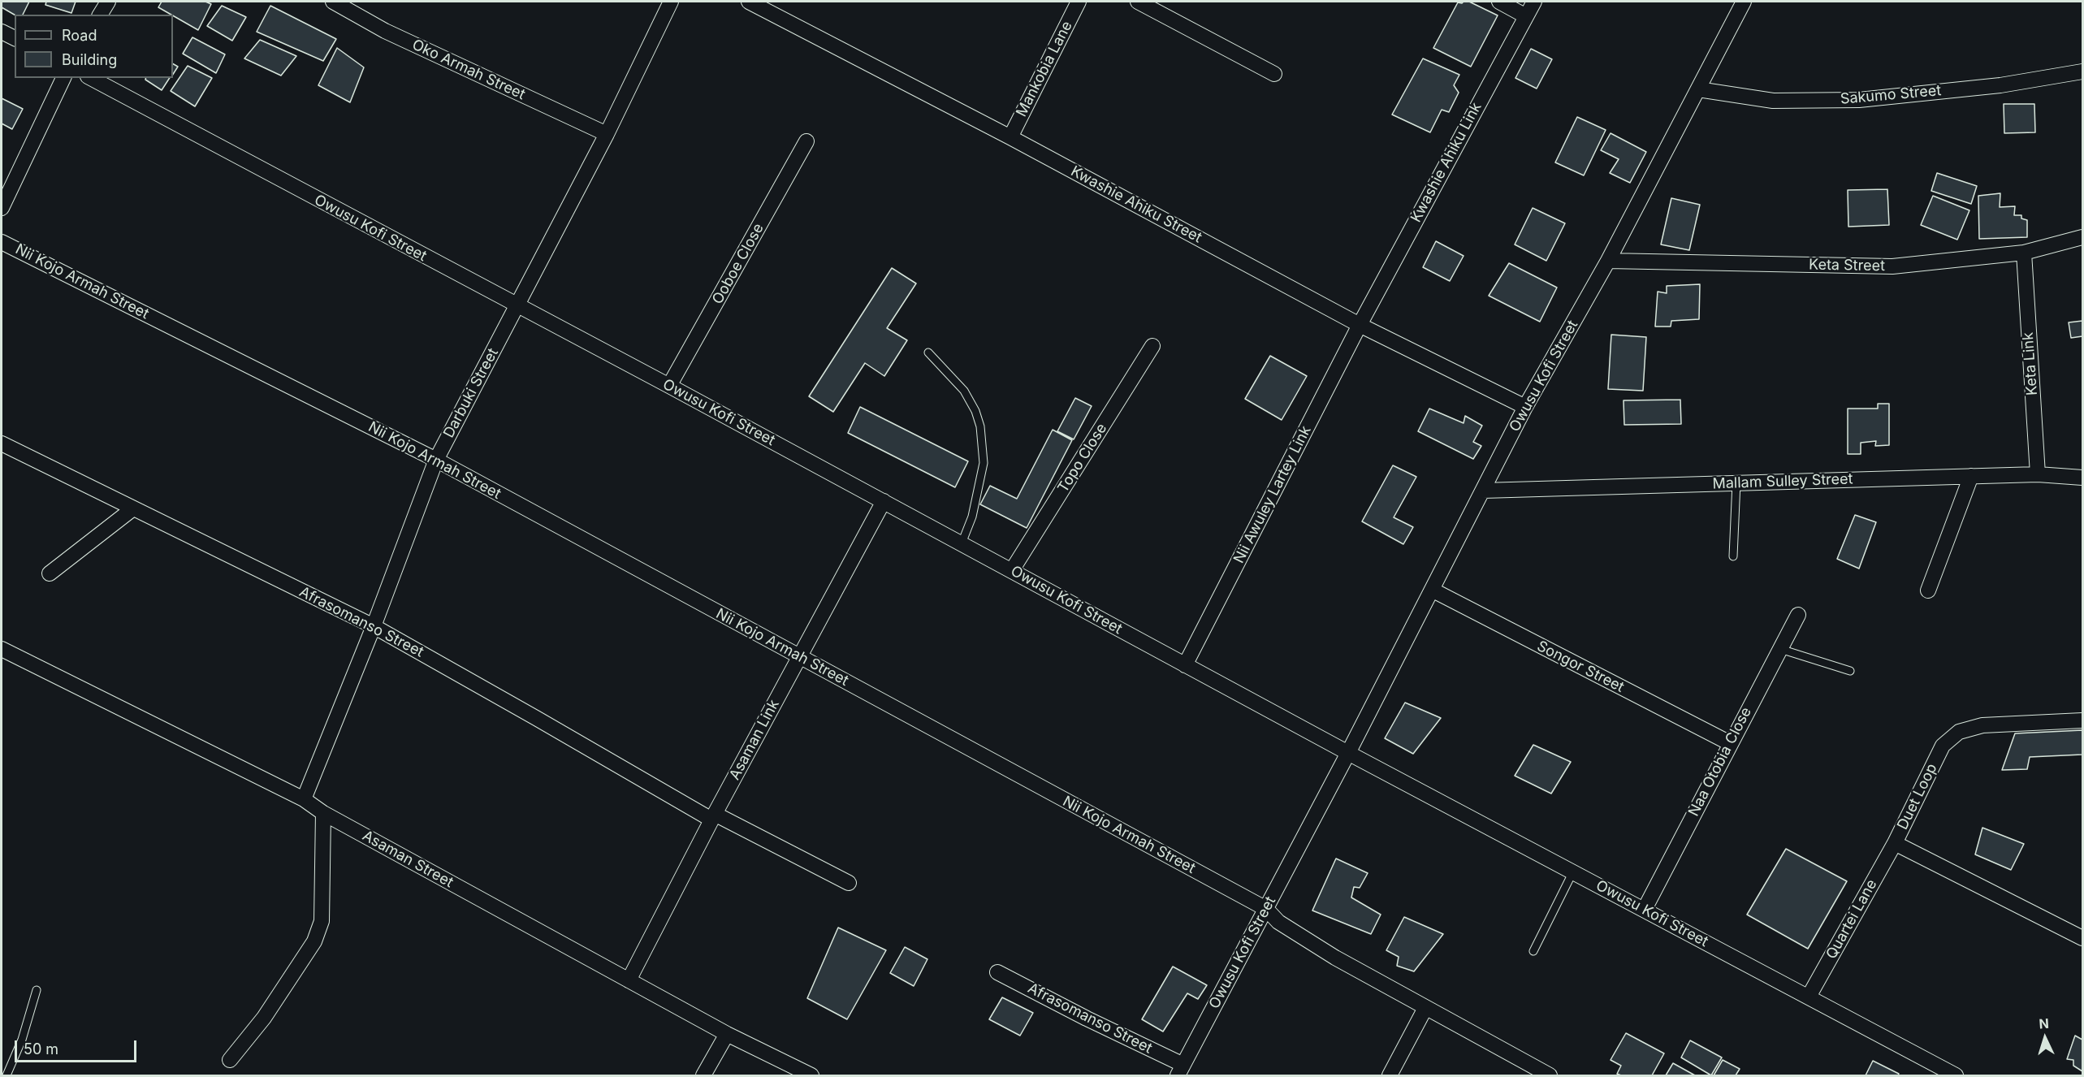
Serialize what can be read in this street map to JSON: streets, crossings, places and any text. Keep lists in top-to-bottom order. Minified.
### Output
{"streets":{"street":["Mankobia Lane","Oko Armah Street","Sakumo Street","Kwashie Ahiku Link","Kwashie Ahiku Street","Owusu Kofi Street","Ooboe Close","Keta Street","Nii Kojo Armah Street","Keta Link","Darbuki Street","Topo Close","Mallam Sulley Street","Nii Awuley Lartey Link","Afrasomanso Street","Songor Street","Asaman Link","Naa Otobia Close","Duet Loop","Asaman Street","Quartei Lane"]},"crossings":[["Mankobia Lane","Kwashie Ahiku Street"],["Oko Armah Street","Darbuki Street"],["Sakumo Street","Owusu Kofi Street"],["Kwashie Ahiku Link","Kwashie Ahiku Street"],["Kwashie Ahiku Link","Nii Awuley Lartey Link"],["Kwashie Ahiku Street","Owusu Kofi Street"],["Kwashie Ahiku Street","Nii Awuley Lartey Link"],["Owusu Kofi Street","Ooboe Close"],["Owusu Kofi Street","Keta Street"],["Owusu Kofi Street","Nii Kojo Armah Street"],["Owusu Kofi Street","Darbuki Street"],["Owusu Kofi Street","Topo Close"],["Owusu Kofi Street","Mallam Sulley Street"],["Owusu Kofi Street","Nii Awuley Lartey Link"],["Owusu Kofi Street","Afrasomanso Street"],["Owusu Kofi Street","Songor Street"],["Owusu Kofi Street","Asaman Link"],["Owusu Kofi Street","Naa Otobia Close"],["Owusu Kofi Street","Quartei Lane"],["Keta Street","Keta Link"],["Nii Kojo Armah Street","Darbuki Street"],["Nii Kojo Armah Street","Asaman Link"],["Keta Link","Mallam Sulley Street"],["Darbuki Street","Afrasomanso Street"],["Darbuki Street","Asaman Street"],["Afrasomanso Street","Asaman Link"],["Songor Street","Naa Otobia Close"],["Asaman Link","Asaman Street"],["Duet Loop","Quartei Lane"]],"legend":["Road","Building"],"scale_bar":"50 m","north":"top"}
